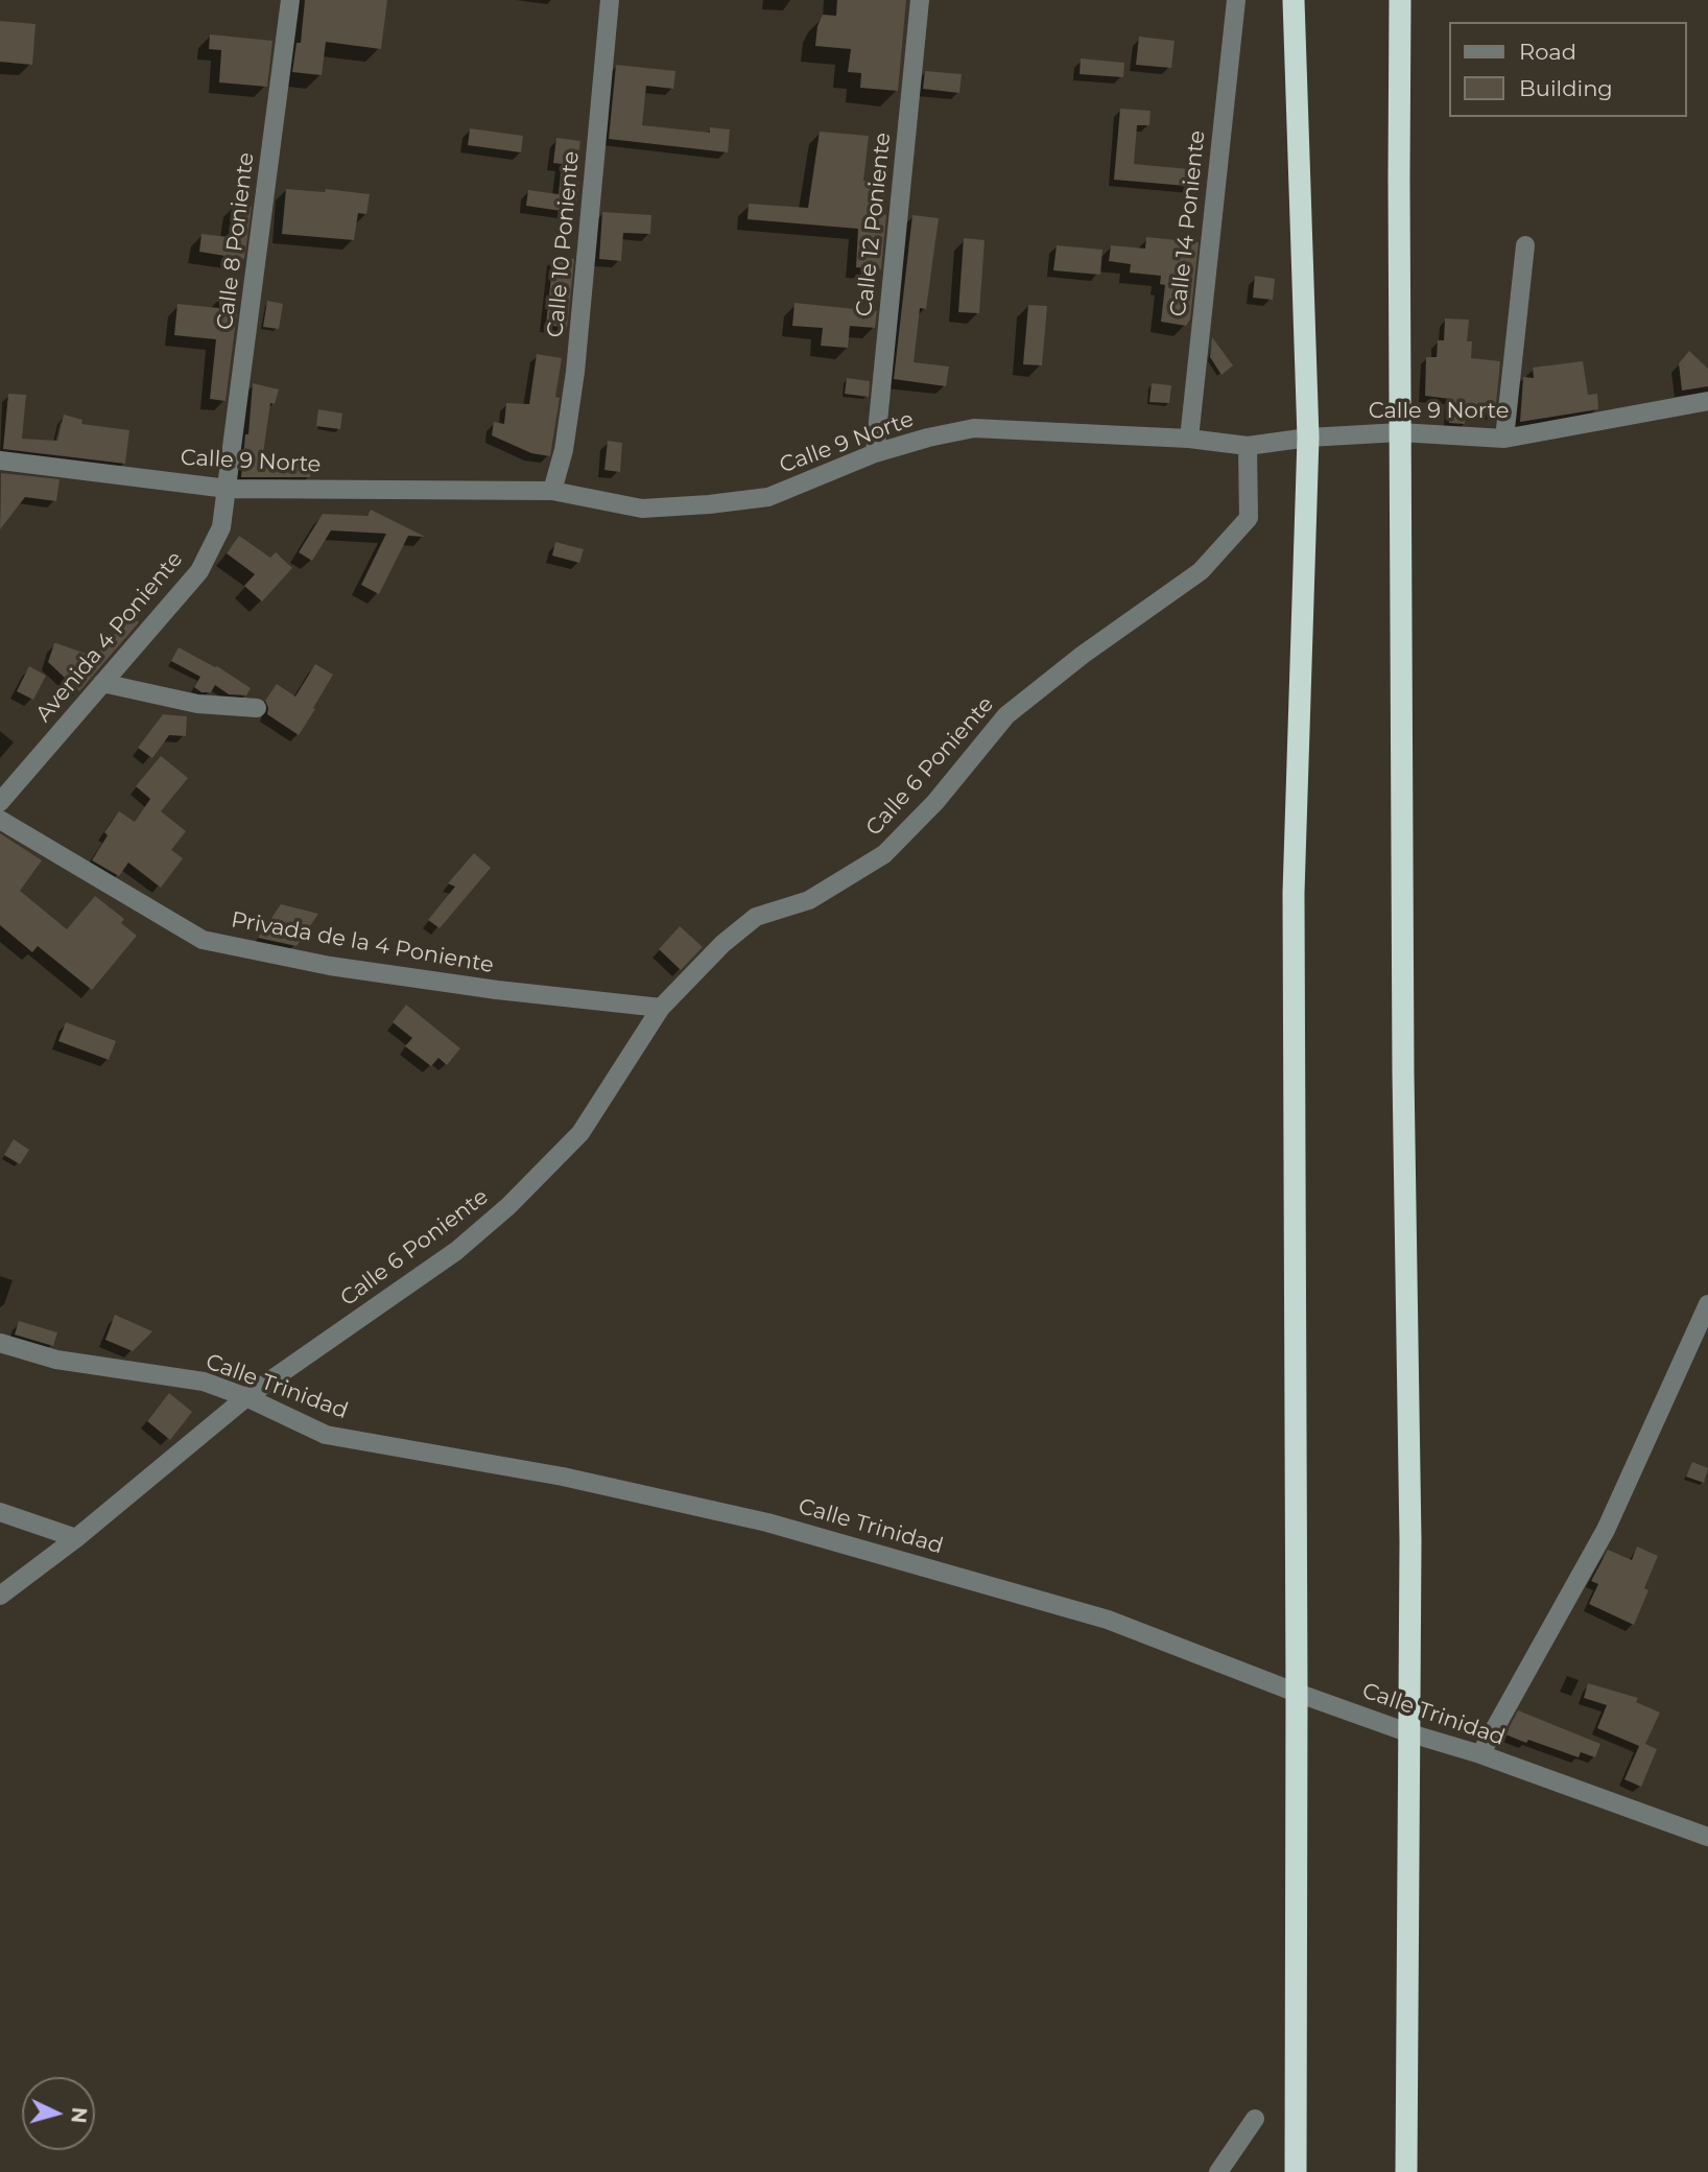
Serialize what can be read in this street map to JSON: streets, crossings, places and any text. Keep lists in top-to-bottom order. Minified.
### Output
{"streets":{"street":["Calle 14 Poniente","Calle 12 Poniente","Calle 8 Poniente","Calle 10 Poniente","Calle 9 Norte","Avenida 4 Poniente","Calle 6 Poniente","Privada de la 4 Poniente","Calle Trinidad"]},"crossings":[["Calle 14 Poniente","Calle 9 Norte"],["Calle 12 Poniente","Calle 9 Norte"],["Calle 8 Poniente","Calle 9 Norte"],["Calle 8 Poniente","Avenida 4 Poniente"],["Calle 10 Poniente","Calle 9 Norte"],["Calle 9 Norte","Avenida 4 Poniente"],["Calle 9 Norte","Calle 6 Poniente"],["Calle 6 Poniente","Privada de la 4 Poniente"],["Calle 6 Poniente","Calle Trinidad"]],"legend":["Road","Building"],"north":"right"}
